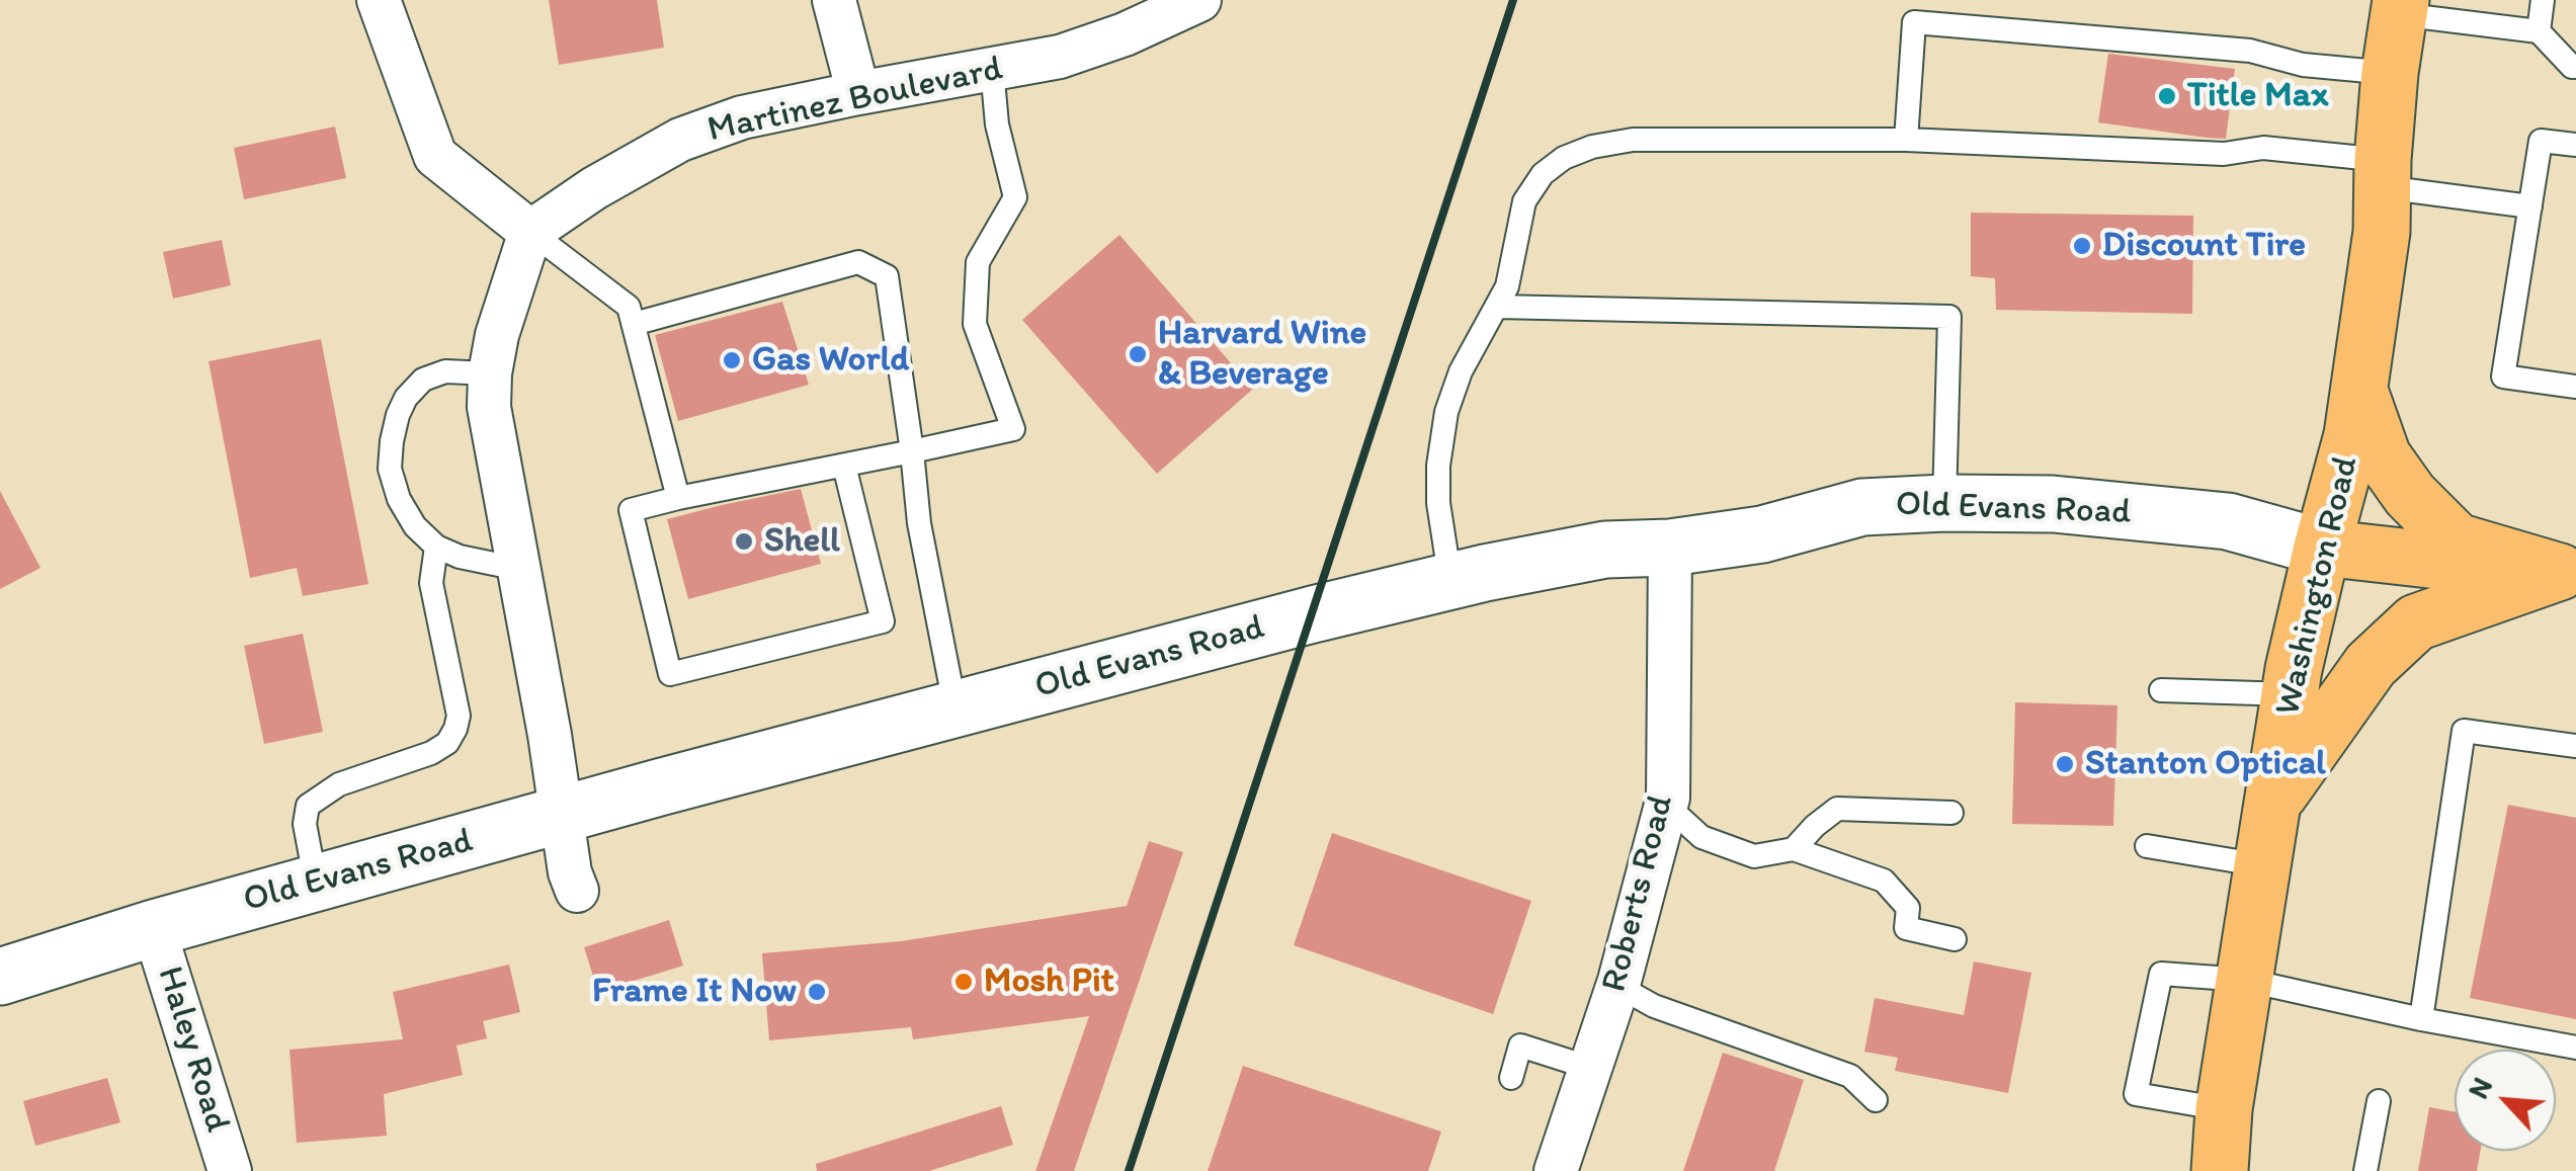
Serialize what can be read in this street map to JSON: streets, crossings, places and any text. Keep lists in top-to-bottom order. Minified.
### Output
{"streets":{"main road":["Washington Road"],"street":["Martinez Boulevard","Old Evans Road","Roberts Road","Haley Road"]},"crossings":[["Old Evans Road","Washington Road"],["Old Evans Road","Roberts Road"],["Old Evans Road","Haley Road"]],"places":["Title Max","Discount Tire","Harvard Wine & Beverage","Gas World","Shell","Stanton Optical","Mosh Pit","Frame It Now"],"north":"top left"}
